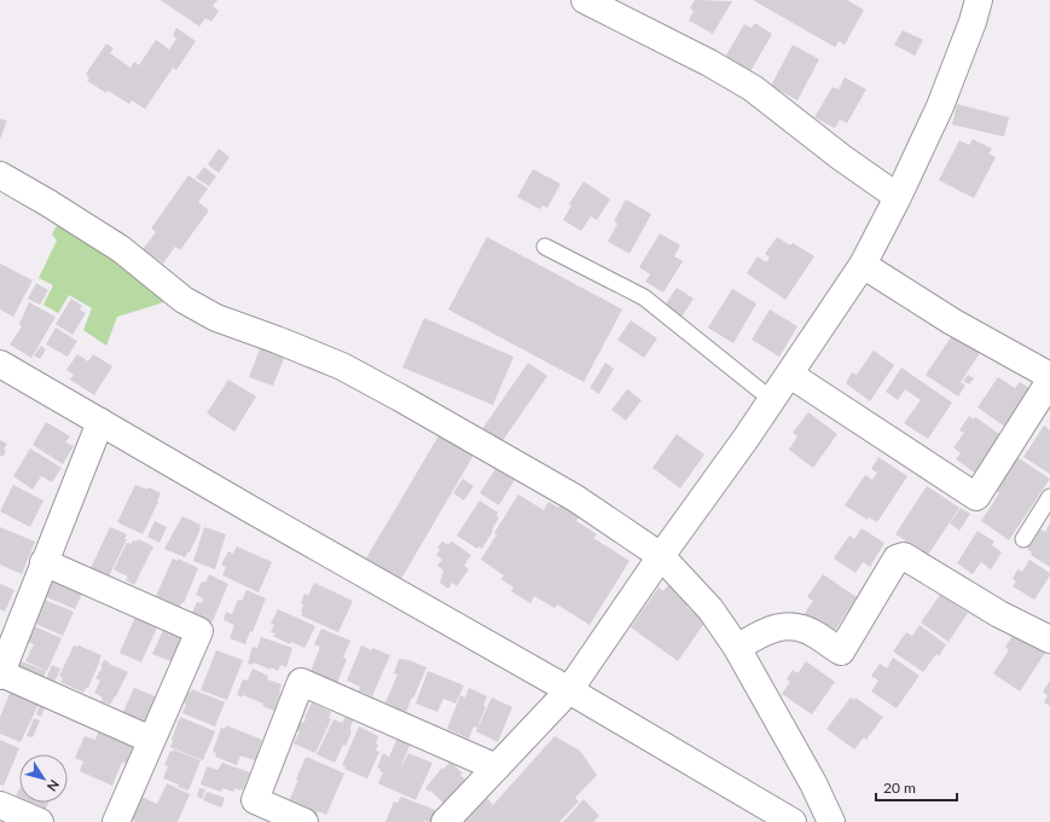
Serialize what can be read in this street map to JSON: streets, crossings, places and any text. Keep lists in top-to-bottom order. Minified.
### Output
{"scale_bar":"20 m","north":"bottom right"}
